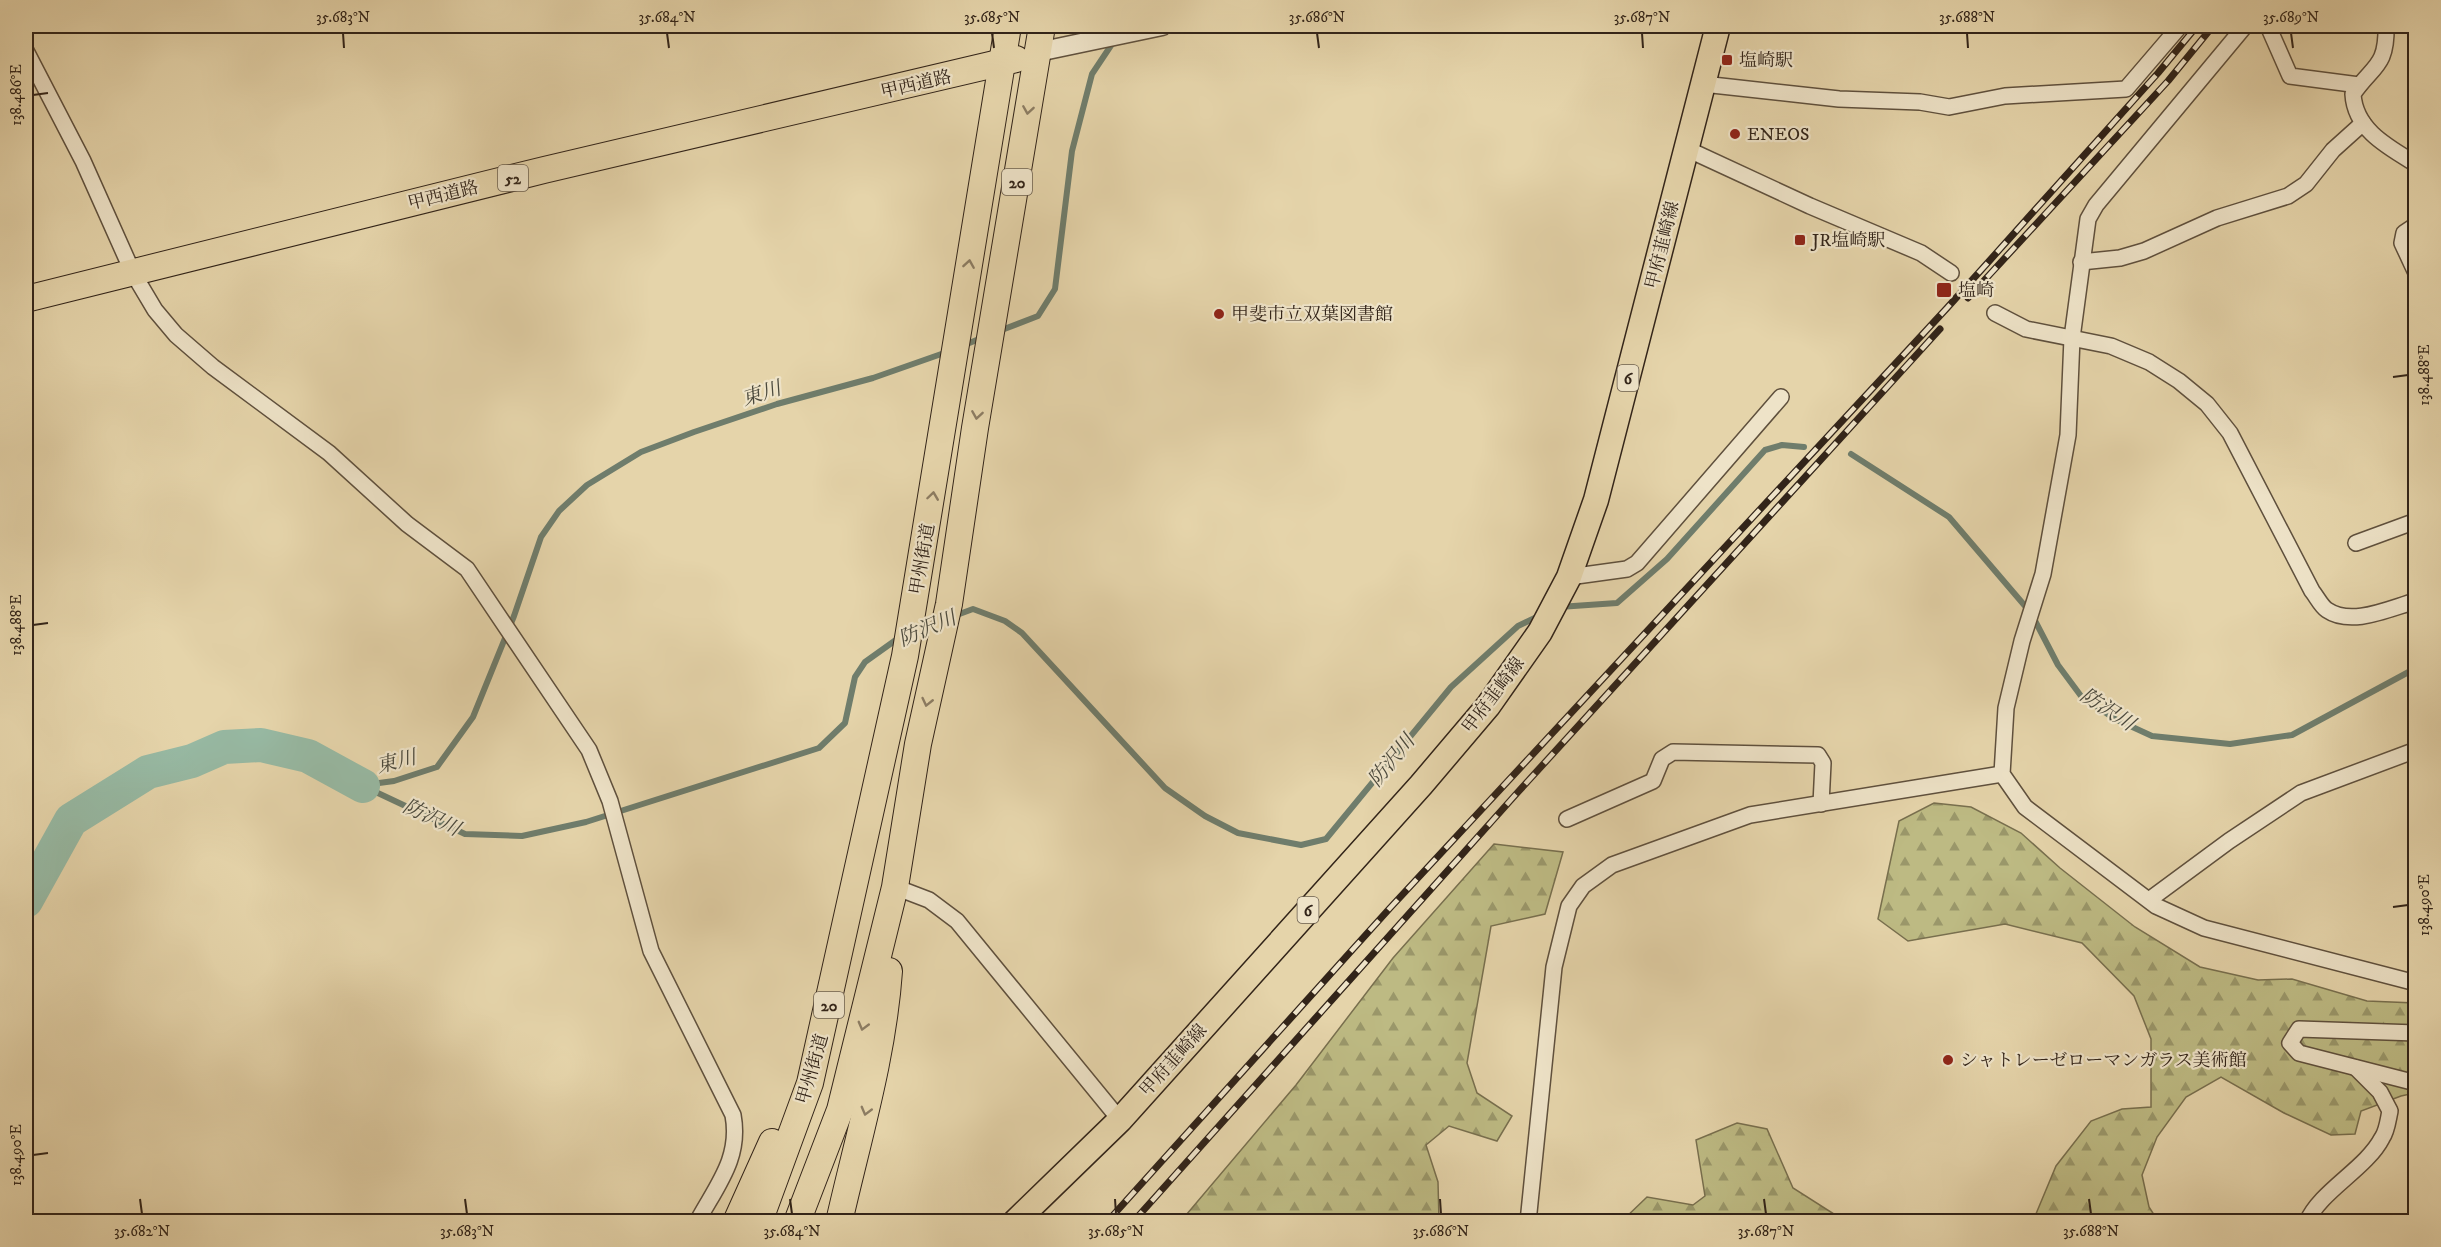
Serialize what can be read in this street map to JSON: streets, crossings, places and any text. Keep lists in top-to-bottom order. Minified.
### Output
{"streets":{"highway":["甲西道路","52","20","甲州街道"],"main road":["甲府韮崎線","6"]},"crossings":[["甲西道路","52"],["甲西道路","甲州街道"],["52","甲州街道"]],"water":["東川","防沢川"],"places":{"transit":["塩崎駅","JR塩崎駅","塩崎"],"other":["ENEOS","甲斐市立双葉図書館","シャトレーゼローマンガラス美術館"]},"coordinates":["35.683°N","35.684°N","35.685°N","35.686°N","35.687°N","35.688°N","35.689°N","138.486°E","138.488°E","138.490°E","35.682°N"]}
